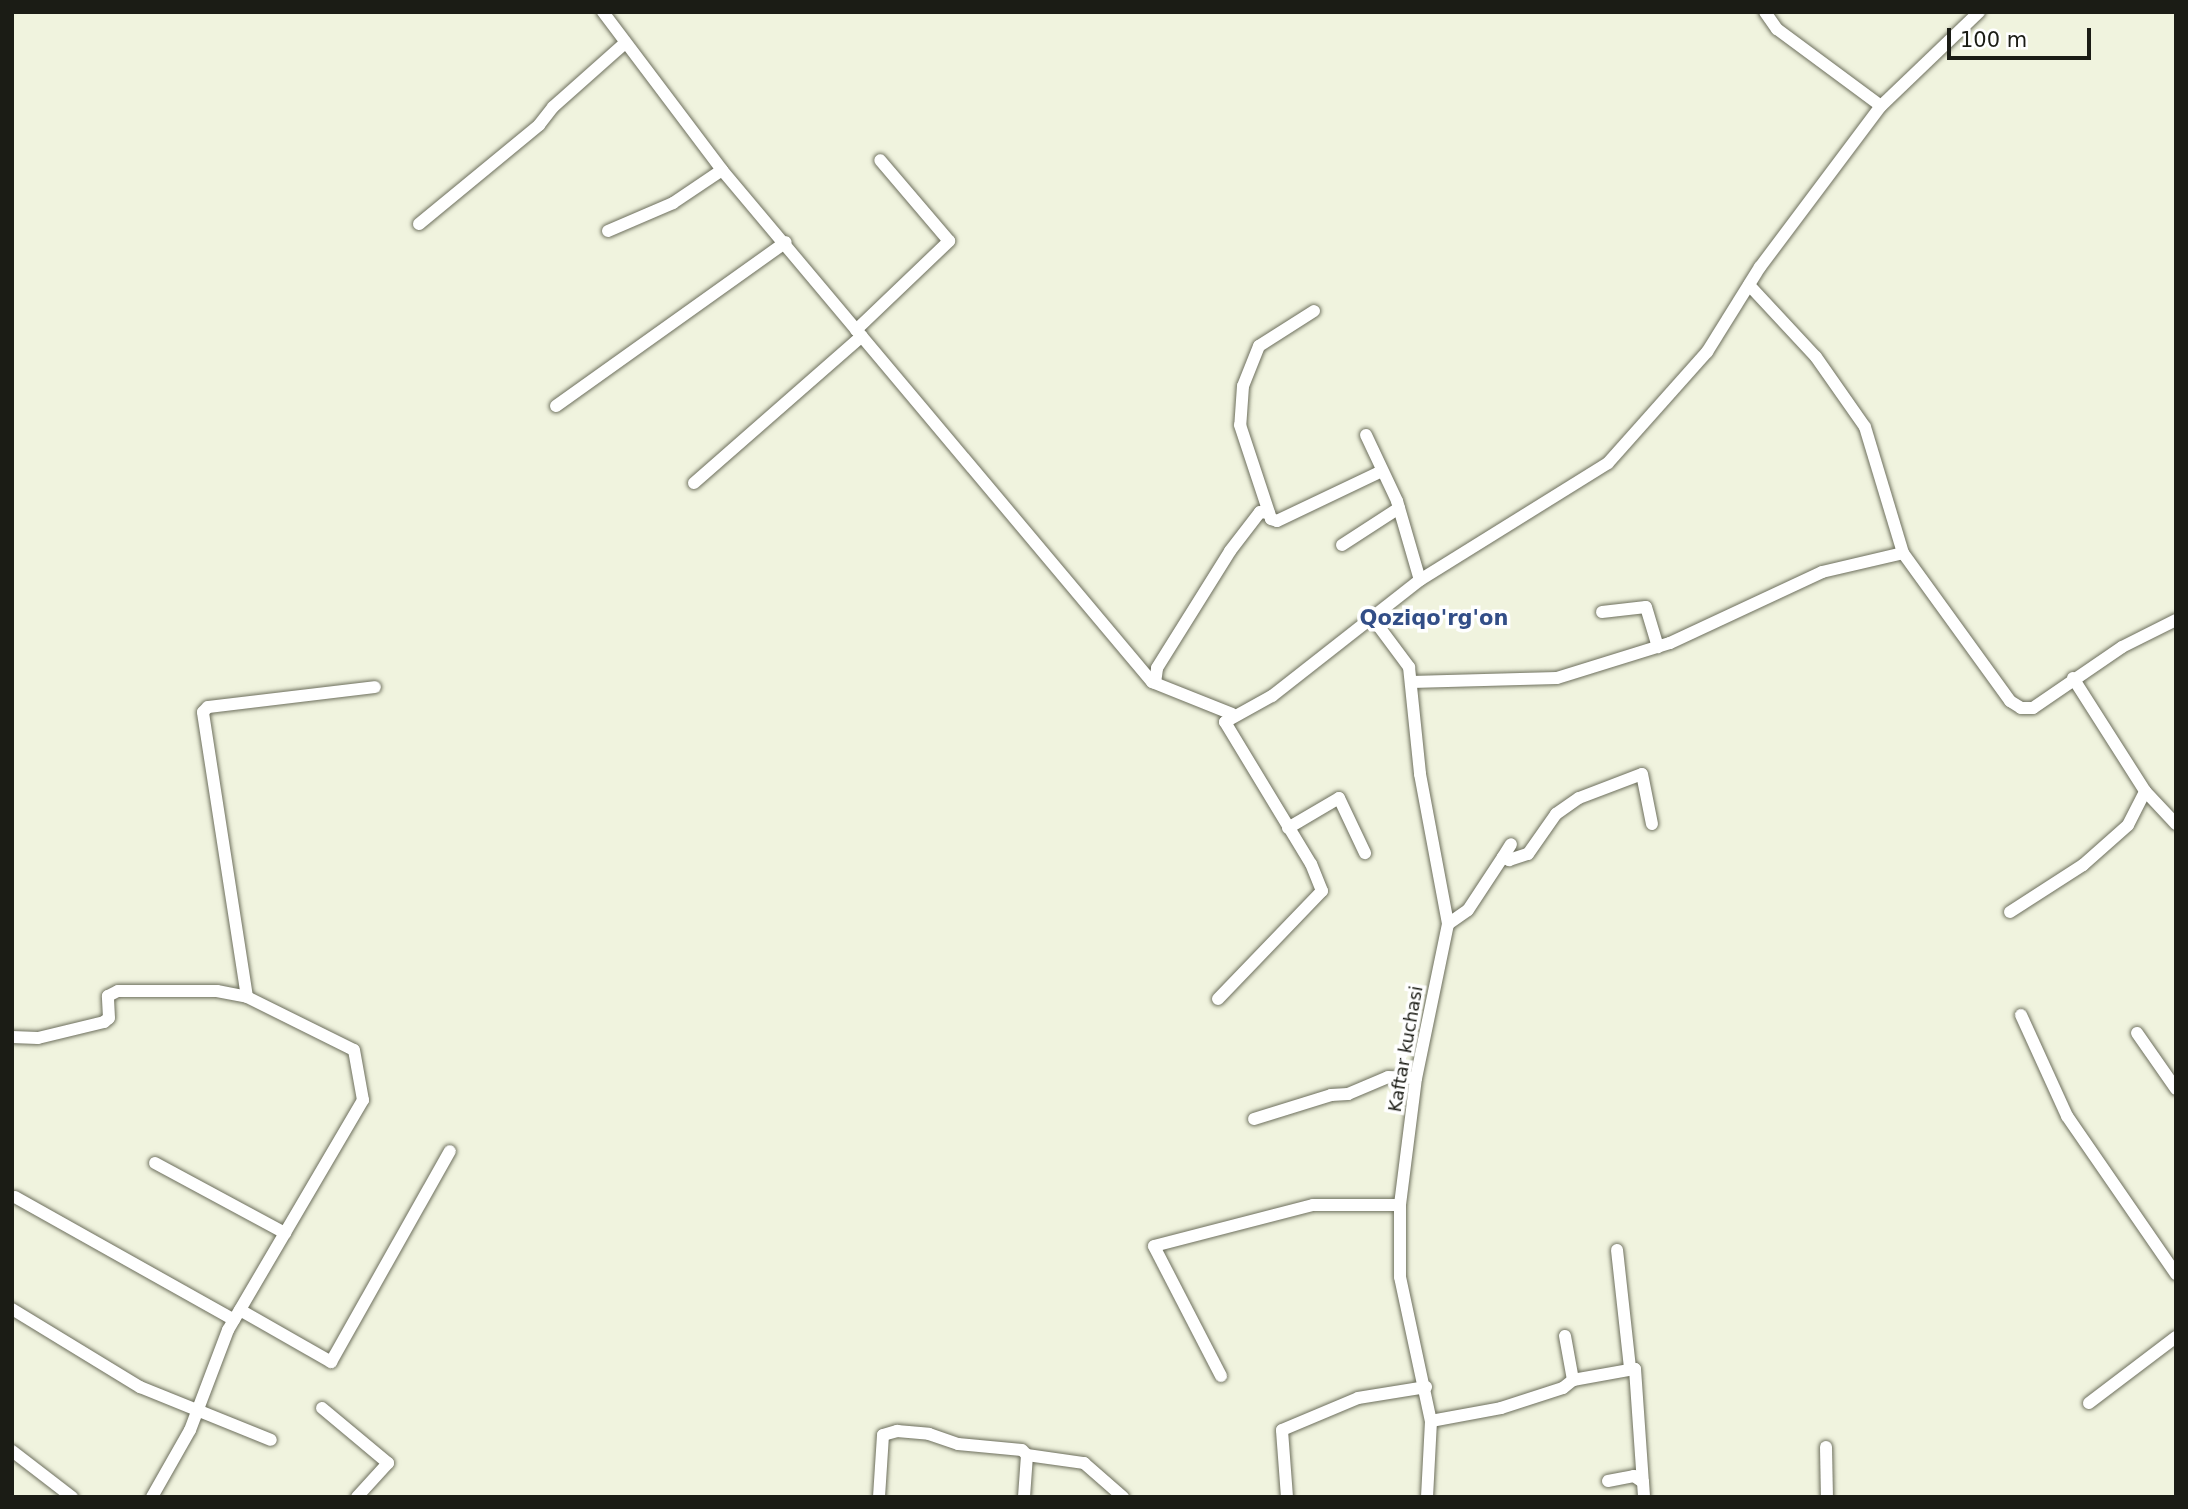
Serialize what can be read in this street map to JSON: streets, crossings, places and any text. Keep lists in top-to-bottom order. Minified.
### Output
{"streets":{"street":["Kaftar kuchasi"]},"districts":["Qoziqo'rg'on"],"scale_bar":"100 m"}
